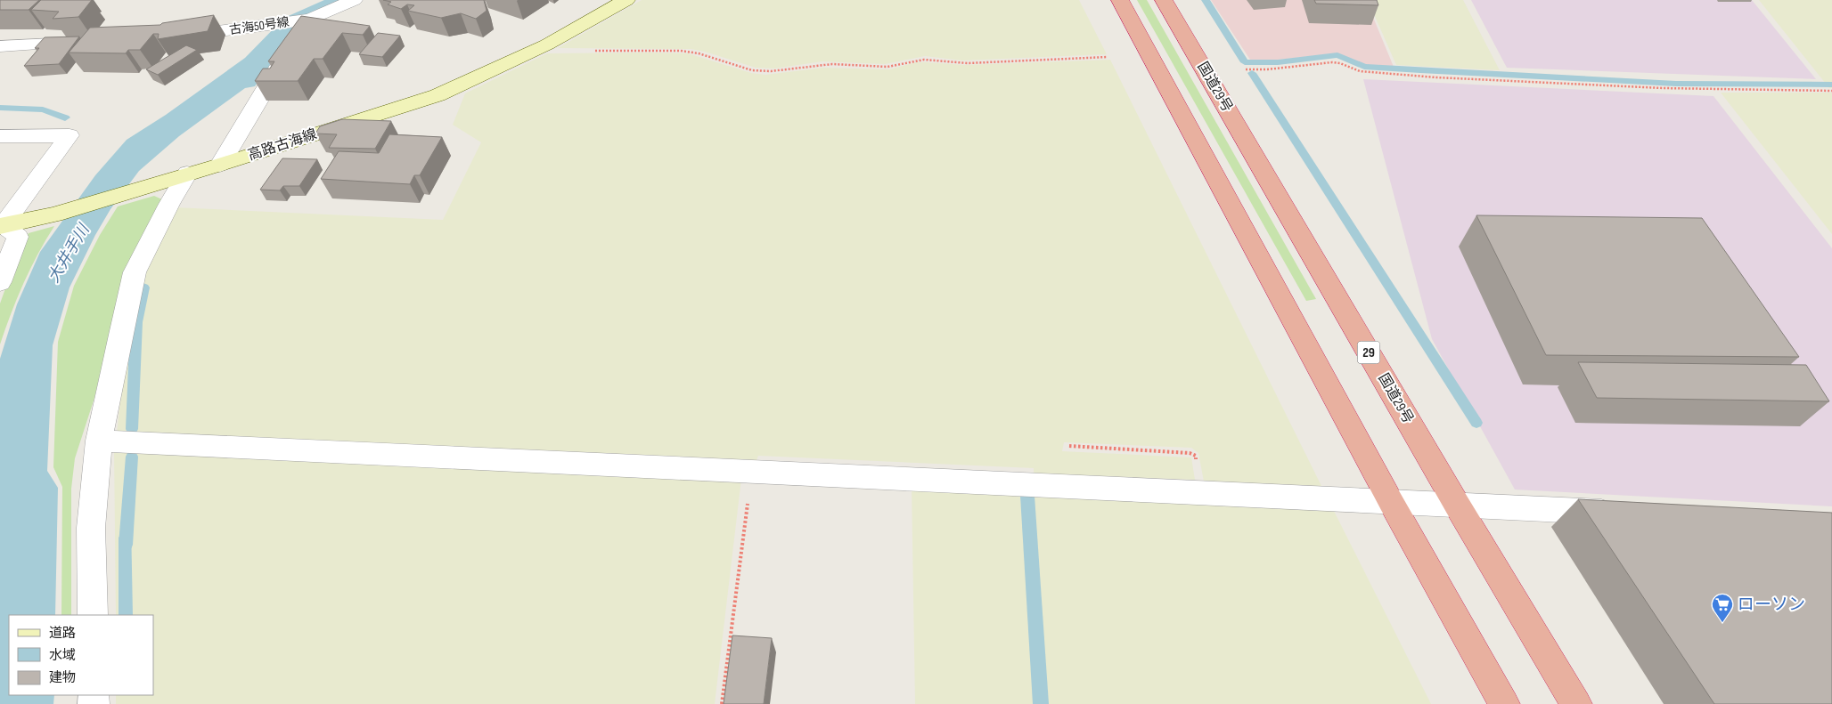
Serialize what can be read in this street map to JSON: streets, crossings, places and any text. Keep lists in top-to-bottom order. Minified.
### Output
{"streets":{"highway":["国道29号","29"],"main road":["高路古海線"],"street":["古海50号線"]},"water":["大井手川"],"places":{"supermarket":["ローソン"]},"legend":["道路","水域","建物"]}
